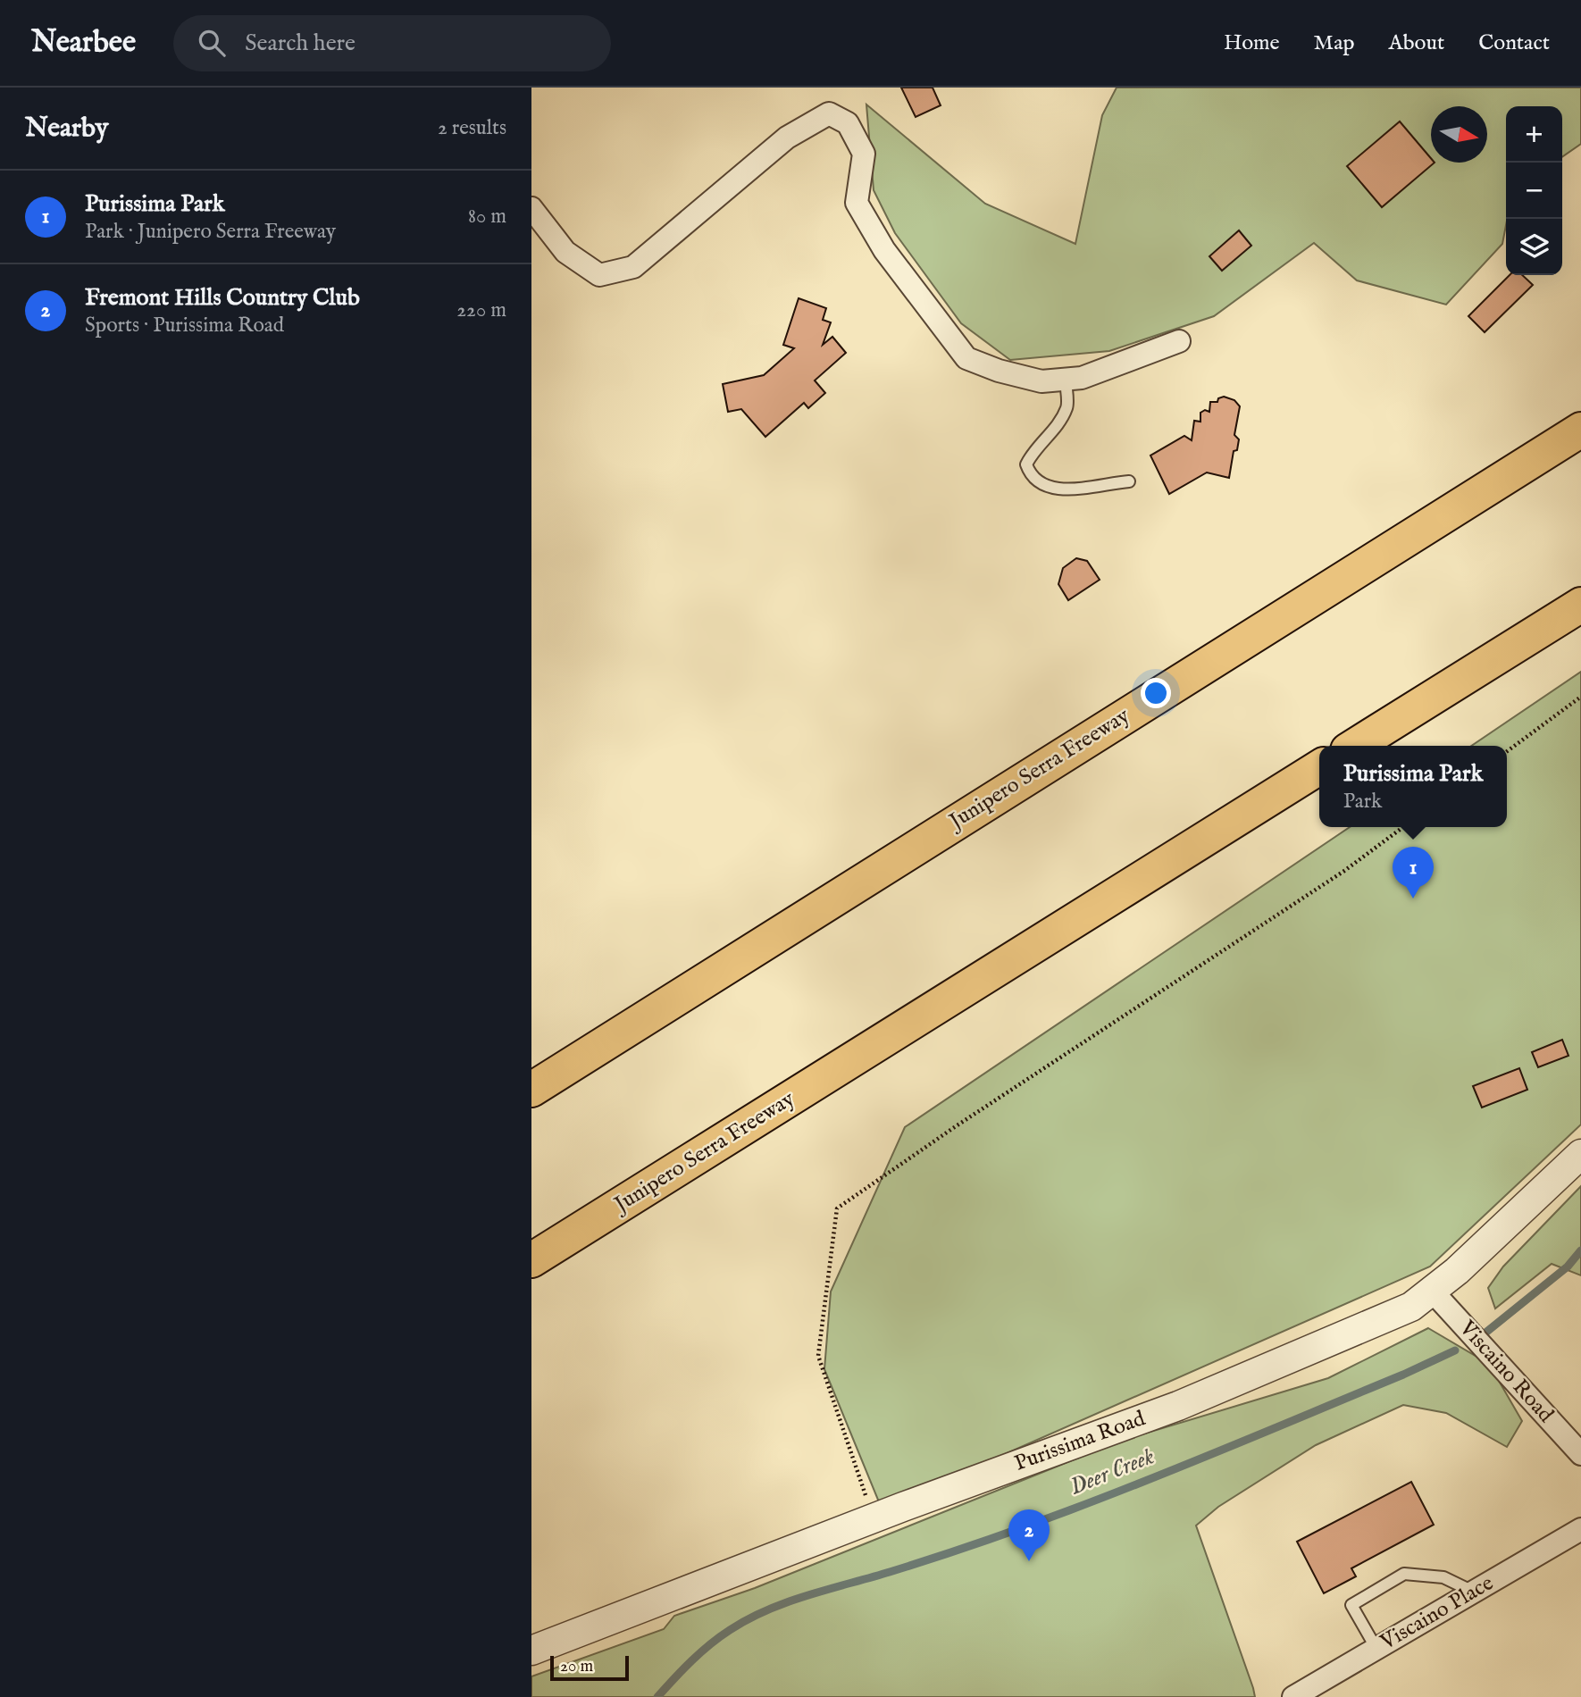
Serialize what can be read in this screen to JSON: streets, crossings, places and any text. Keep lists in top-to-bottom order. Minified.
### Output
{"streets":{"highway":["Junipero Serra Freeway"],"street":["Viscaino Road","Purissima Road","Viscaino Place"]},"crossings":[["Viscaino Road","Purissima Road"]],"water":["Deer Creek"],"scale_bar":"20 m","north":"right","page":{"header":"Nearbee","search":"Search here","nav":["Home","Map","About","Contact"],"heading":["Nearby","2 results"],"map_buttons":["+","−"],"list":[{"mark":"1","name":"Purissima Park","note":"Park · Junipero Serra Freeway","value":"80 m"},{"mark":"2","name":"Fremont Hills Country Club","note":"Sports · Purissima Road","value":"220 m"}],"popup":["Purissima Park","Park"],"pins":["1","2"],"scale":"20 m"}}
